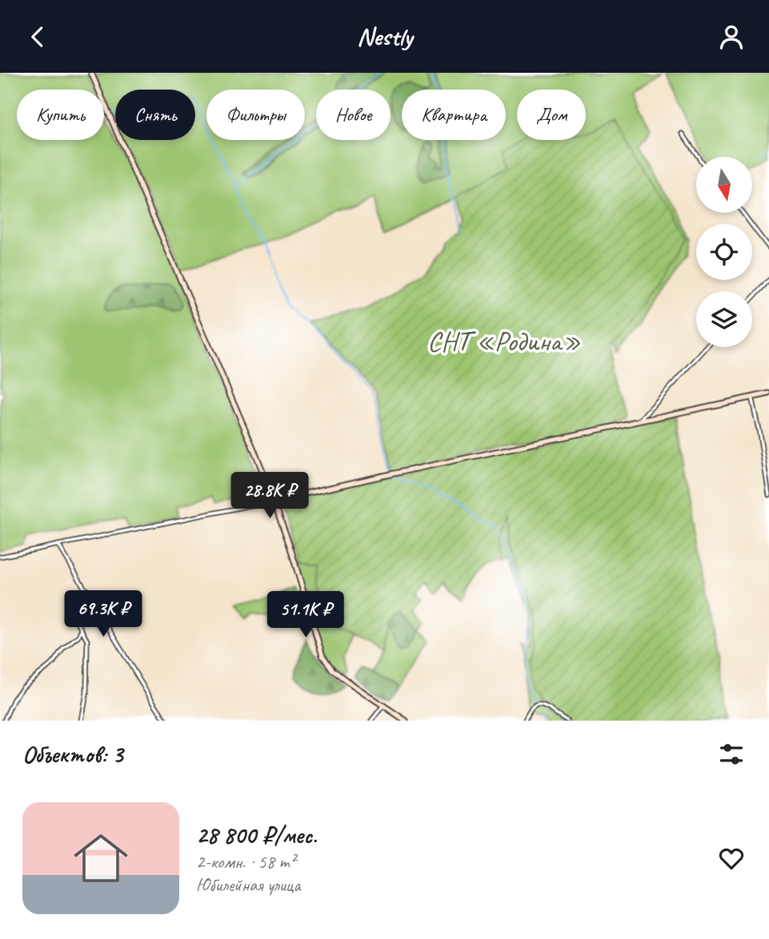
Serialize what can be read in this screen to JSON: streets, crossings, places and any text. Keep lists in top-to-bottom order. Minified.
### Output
{"parks":["СНТ «Родина»"],"north":"bottom","page":{"header":"Nestly","chip":["Купить","Снять","Фильтры","Новое","Квартира","Дом"],"price":["28.8K ₽","69.3K ₽","51.1K ₽"],"heading":"Объектов: 3","list":[{"name":"28 800 ₽/мес.","note":"2-комн. · 58 m² · Юбилейная улица"}]}}
